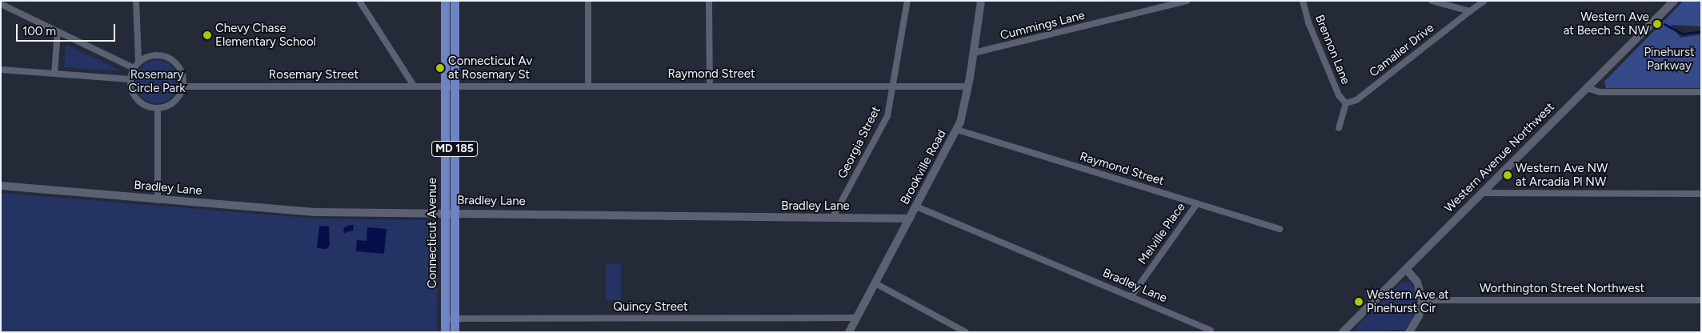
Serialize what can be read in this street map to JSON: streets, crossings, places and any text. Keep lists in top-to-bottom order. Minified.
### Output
{"streets":{"main road":["MD 185","Connecticut Avenue"],"street":["Cummings Lane","Brennon Lane","Camalier Drive","Raymond Street","Rosemary Street","Georgia Street","Western Avenue Northwest","Brookville Road","Bradley Lane","Melville Place","Worthington Street Northwest","Quincy Street"]},"crossings":[["Cummings Lane","Brookville Road"],["Brennon Lane","Camalier Drive"],["Raymond Street","Georgia Street"],["Raymond Street","Brookville Road"],["Raymond Street","Connecticut Avenue"],["Raymond Street","Melville Place"],["Rosemary Street","Connecticut Avenue"],["Georgia Street","Bradley Lane"],["Brookville Road","Bradley Lane"],["Brookville Road","Quincy Street"],["Bradley Lane","Connecticut Avenue"],["Bradley Lane","Melville Place"],["Connecticut Avenue","Quincy Street"]],"parks":["Pinehurst Parkway","Rosemary Circle Park"],"places":["Western Ave at Beech St NW","Chevy Chase Elementary School","Connecticut Av at Rosemary St","Western Ave NW at Arcadia Pl NW","Western Ave at Pinehurst Cir"],"scale_bar":"100 m"}
